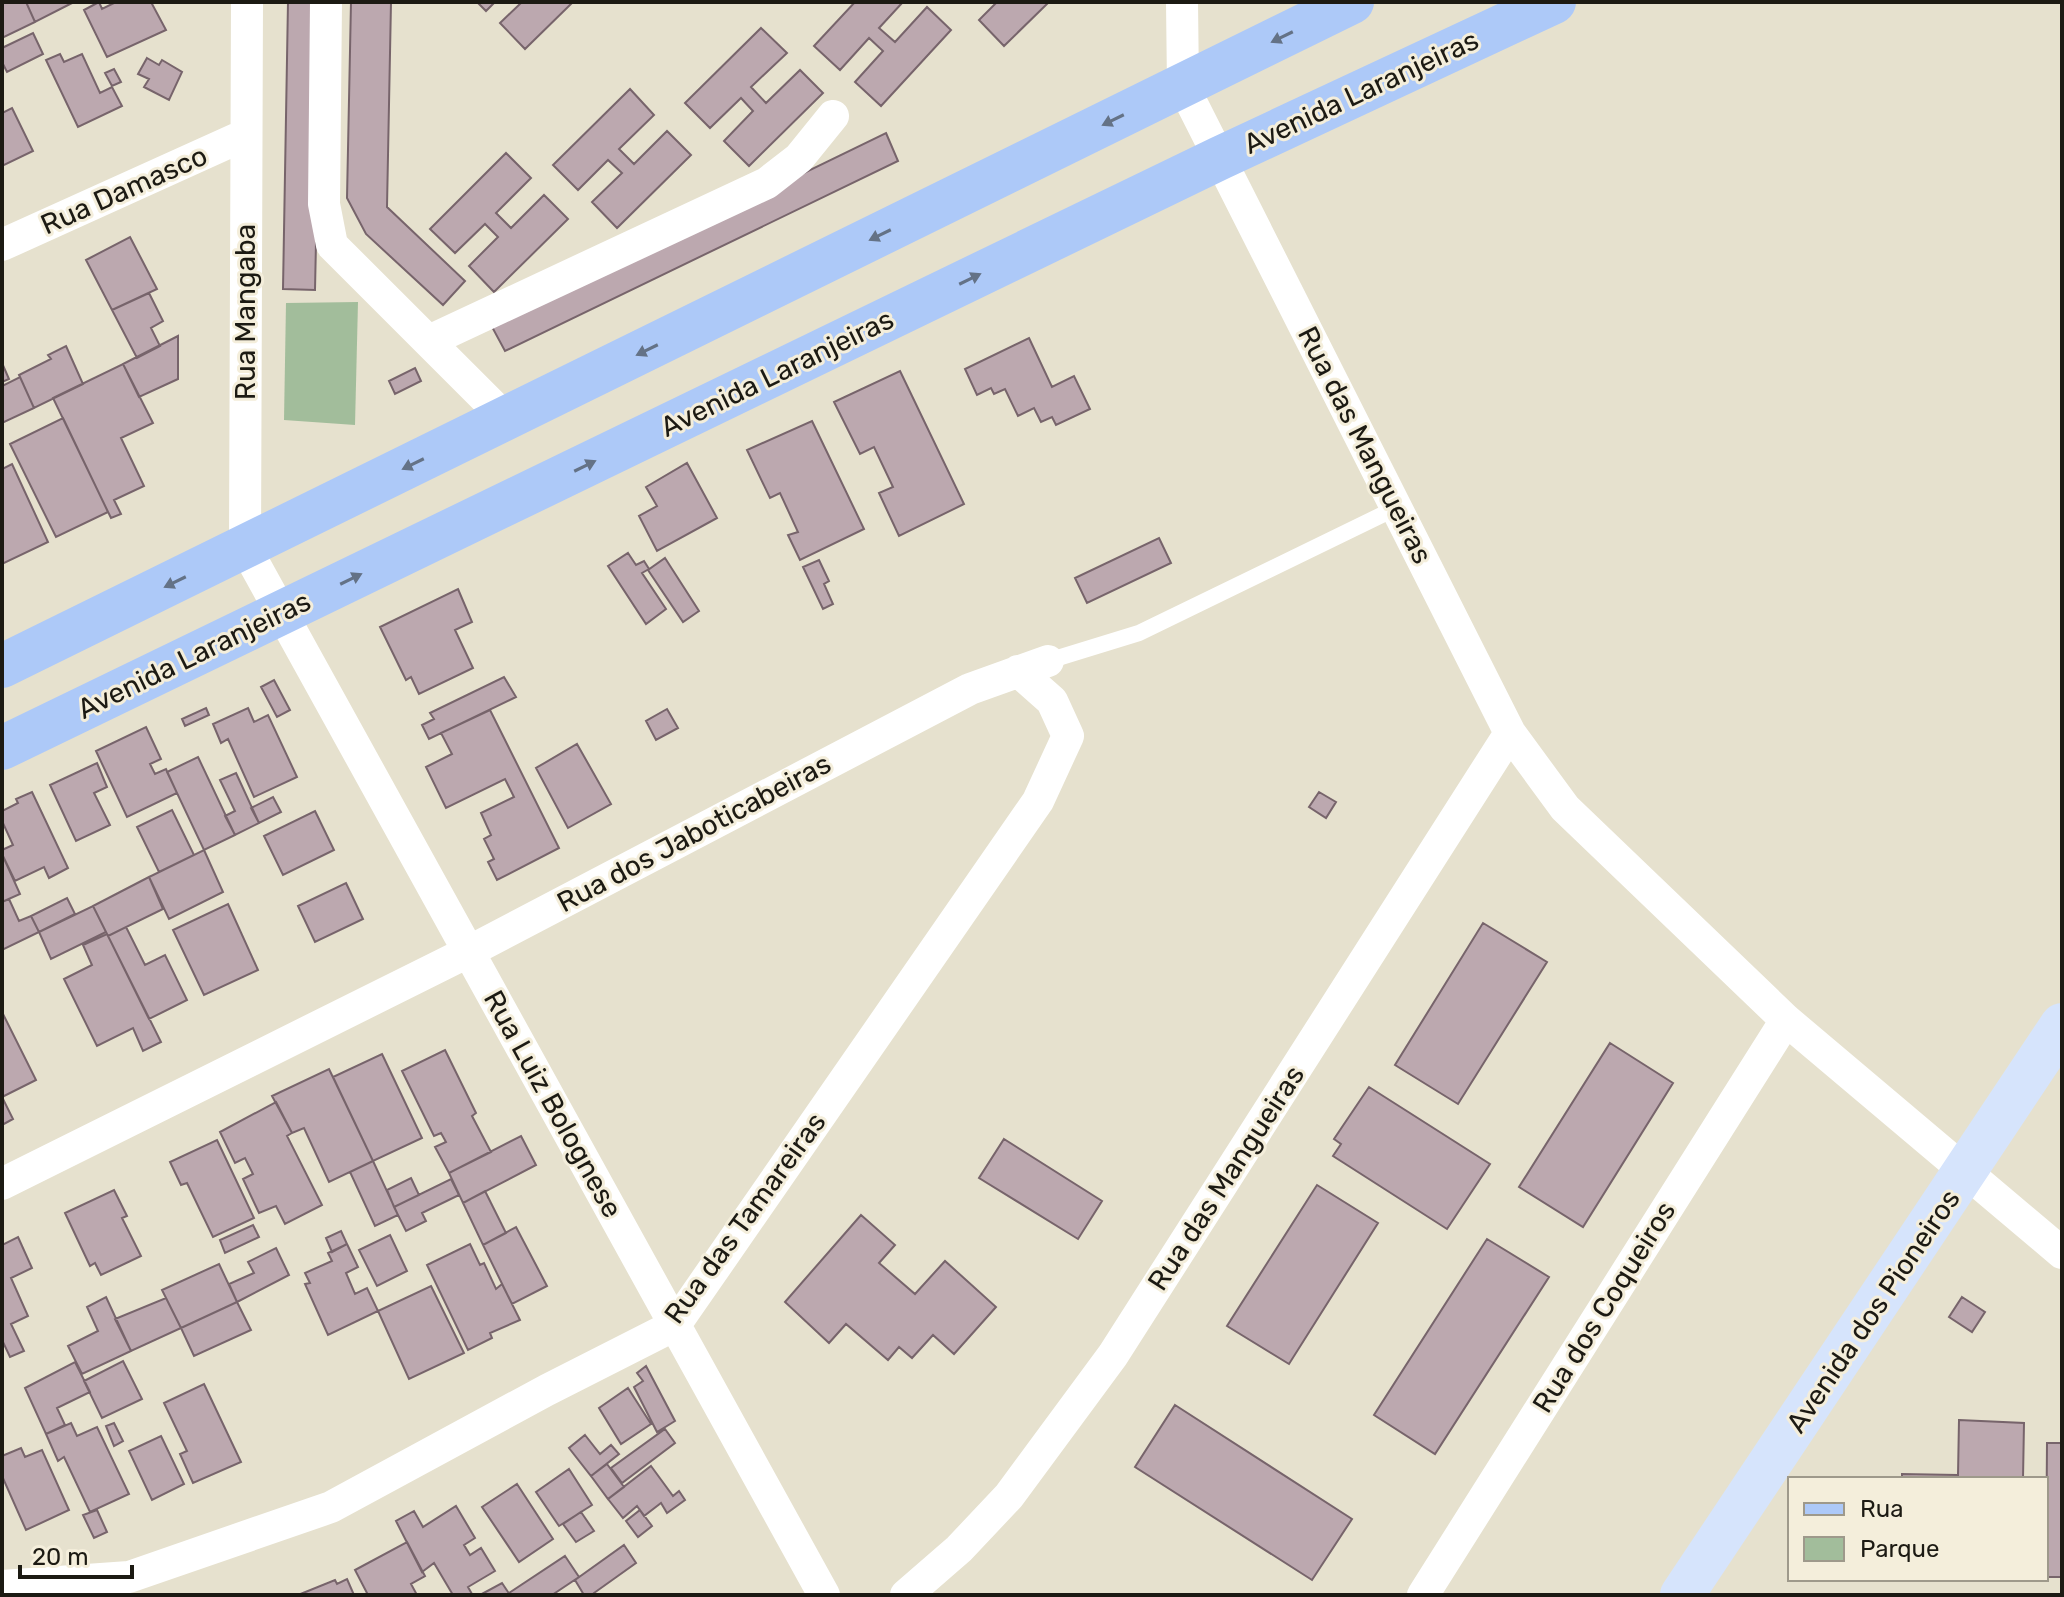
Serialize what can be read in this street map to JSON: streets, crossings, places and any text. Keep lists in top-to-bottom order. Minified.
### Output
{"streets":{"main road":["Avenida Laranjeiras","Avenida dos Pioneiros"],"street":["Rua Damasco","Rua Mangaba","Rua das Mangueiras","Rua dos Jaboticabeiras","Rua Luiz Bolognese","Rua das Tamareiras","Rua dos Coqueiros"]},"crossings":[["Avenida Laranjeiras","Rua Mangaba"],["Avenida Laranjeiras","Rua das Mangueiras"],["Avenida Laranjeiras","Rua Luiz Bolognese"],["Rua Damasco","Rua Mangaba"],["Rua Mangaba","Rua Luiz Bolognese"],["Rua das Mangueiras","Rua dos Jaboticabeiras"],["Rua das Mangueiras","Rua dos Coqueiros"],["Rua das Mangueiras","Avenida dos Pioneiros"],["Rua dos Jaboticabeiras","Rua Luiz Bolognese"],["Rua dos Jaboticabeiras","Rua das Tamareiras"],["Rua Luiz Bolognese","Rua das Tamareiras"]],"legend":["Rua","Parque"],"scale_bar":"20 m"}
